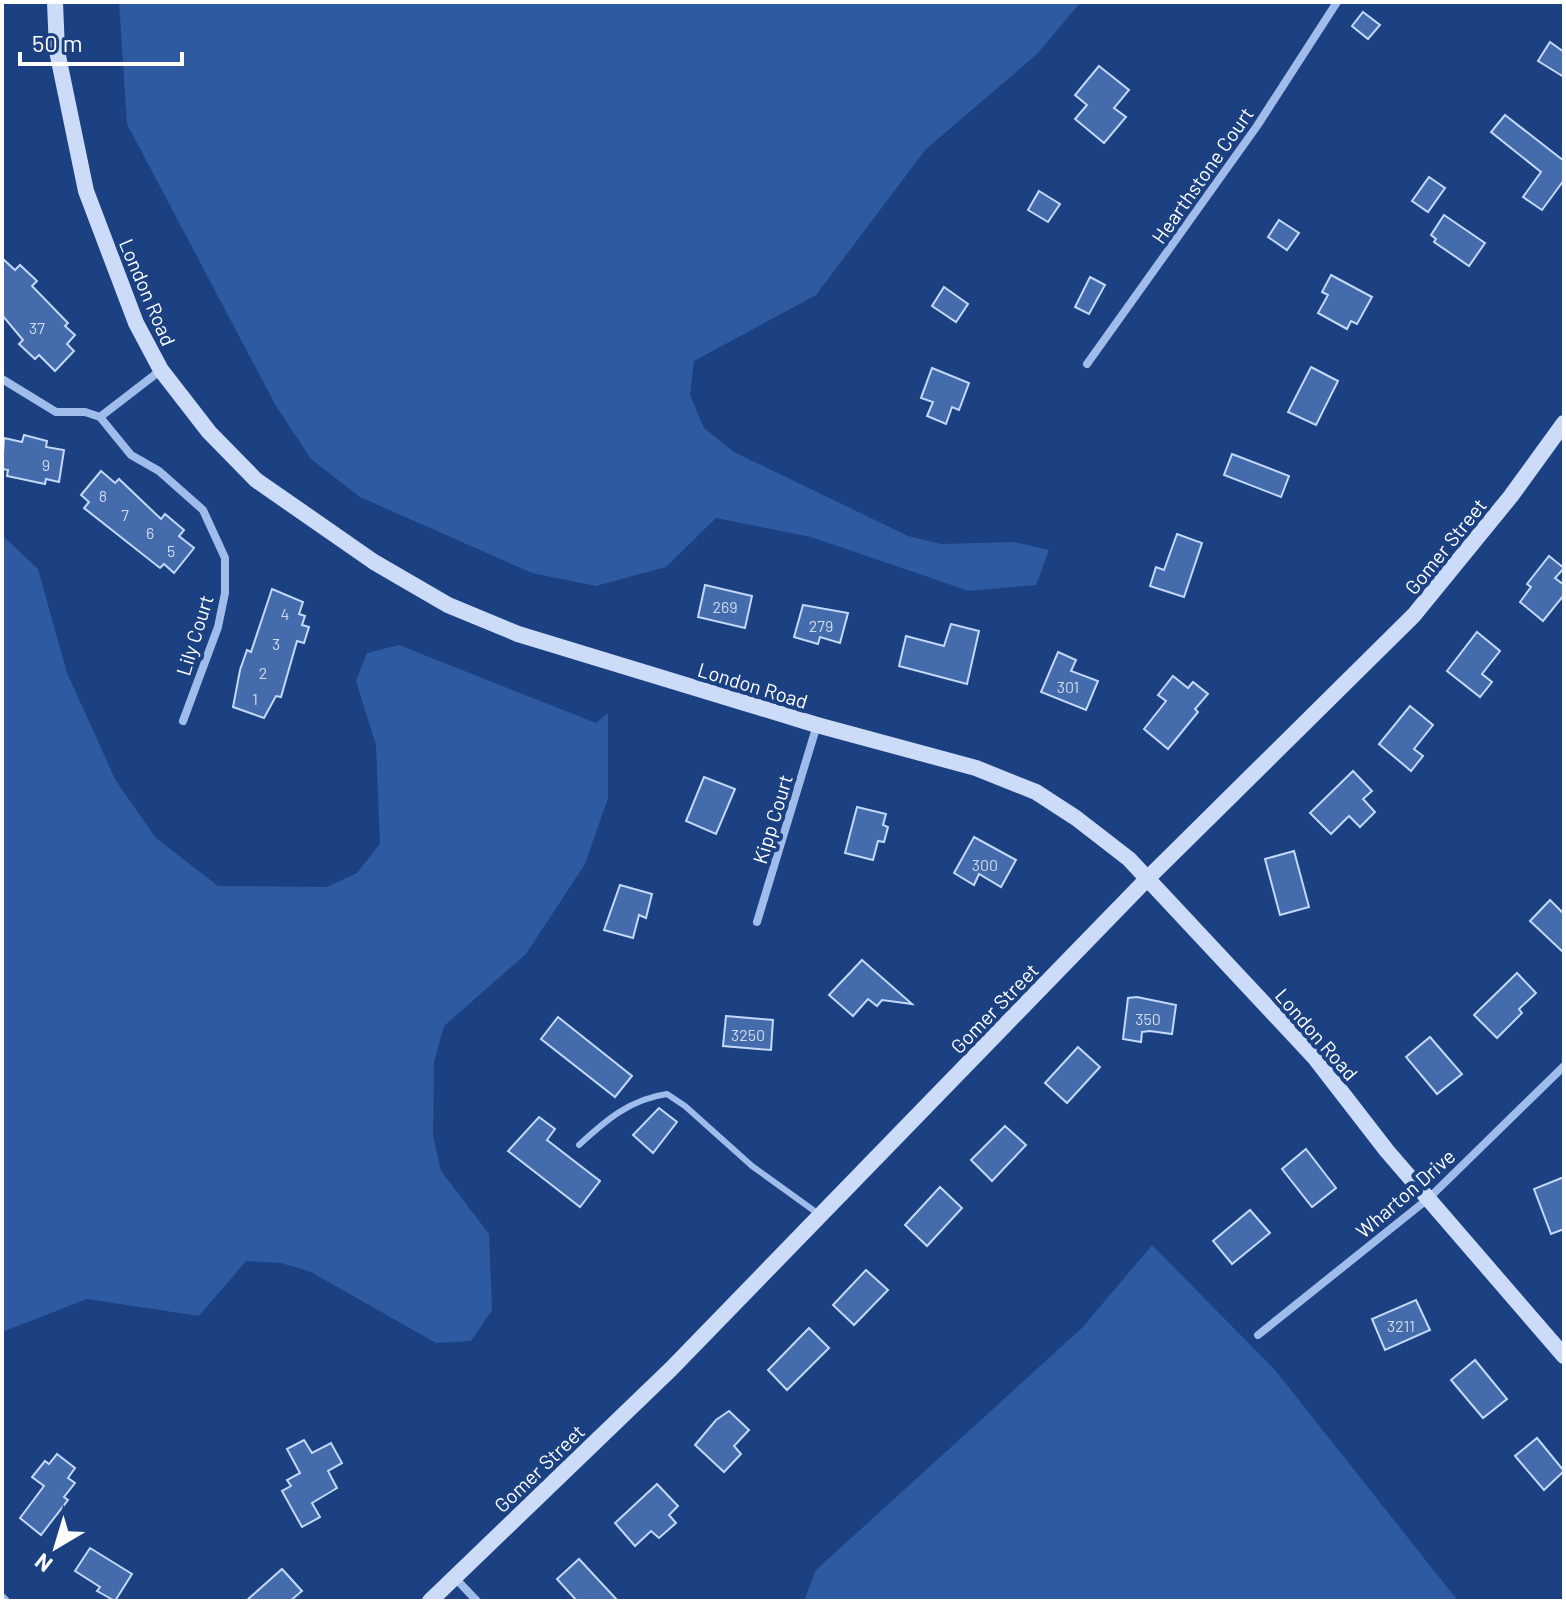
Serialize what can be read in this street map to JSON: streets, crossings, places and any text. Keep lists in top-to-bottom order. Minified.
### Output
{"streets":{"street":["Hearthstone Court","London Road","Gomer Street","Lily Court","Kipp Court","Wharton Drive"]},"crossings":[["London Road","Gomer Street"],["London Road","Kipp Court"],["London Road","Wharton Drive"]],"house_numbers":["37","9","8","7","6","5","269","4","279","3","2","301","1","300","350","3250","3211"],"scale_bar":"50 m","north":"bottom left"}
